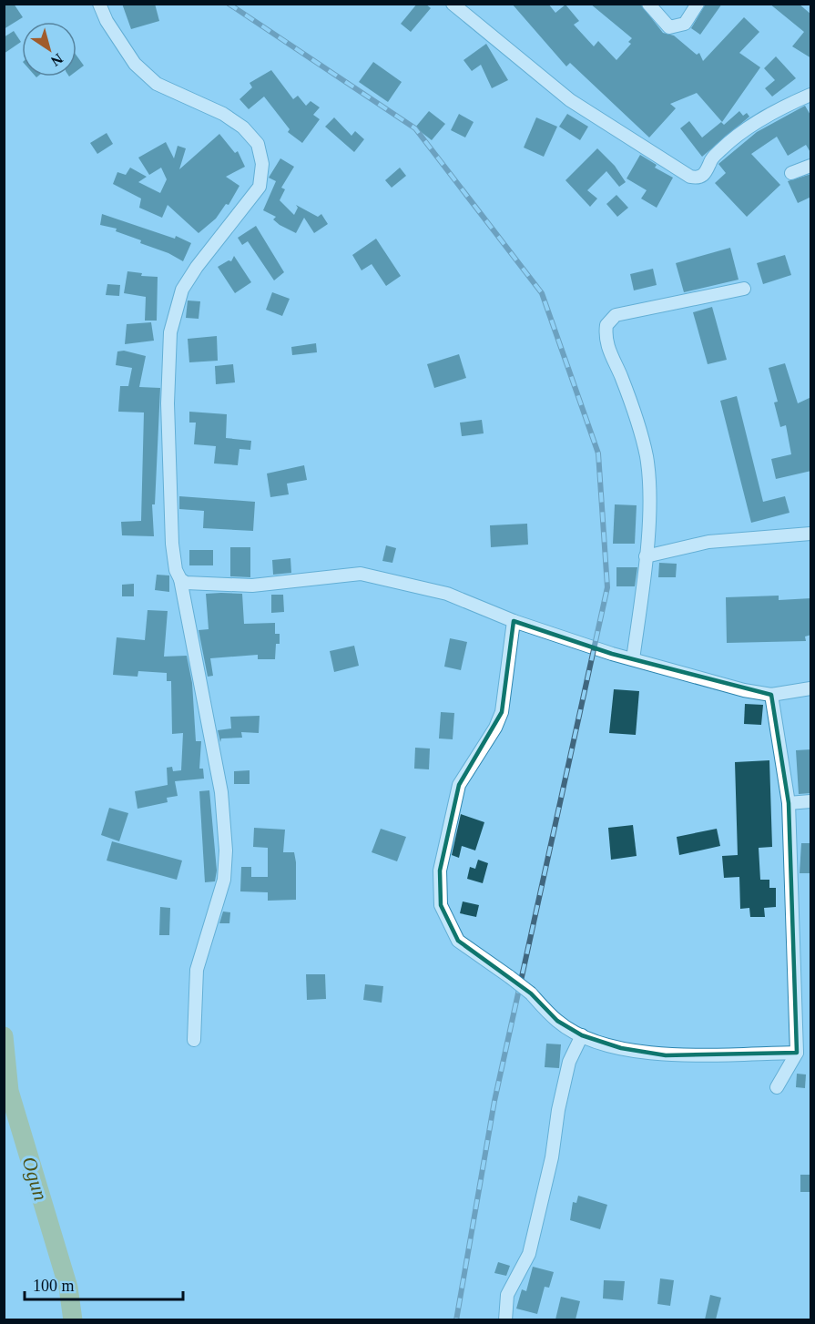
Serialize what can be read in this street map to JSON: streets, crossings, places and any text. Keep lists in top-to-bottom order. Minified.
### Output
{"water":["Ogun"],"scale_bar":"100 m","north":"bottom right"}
